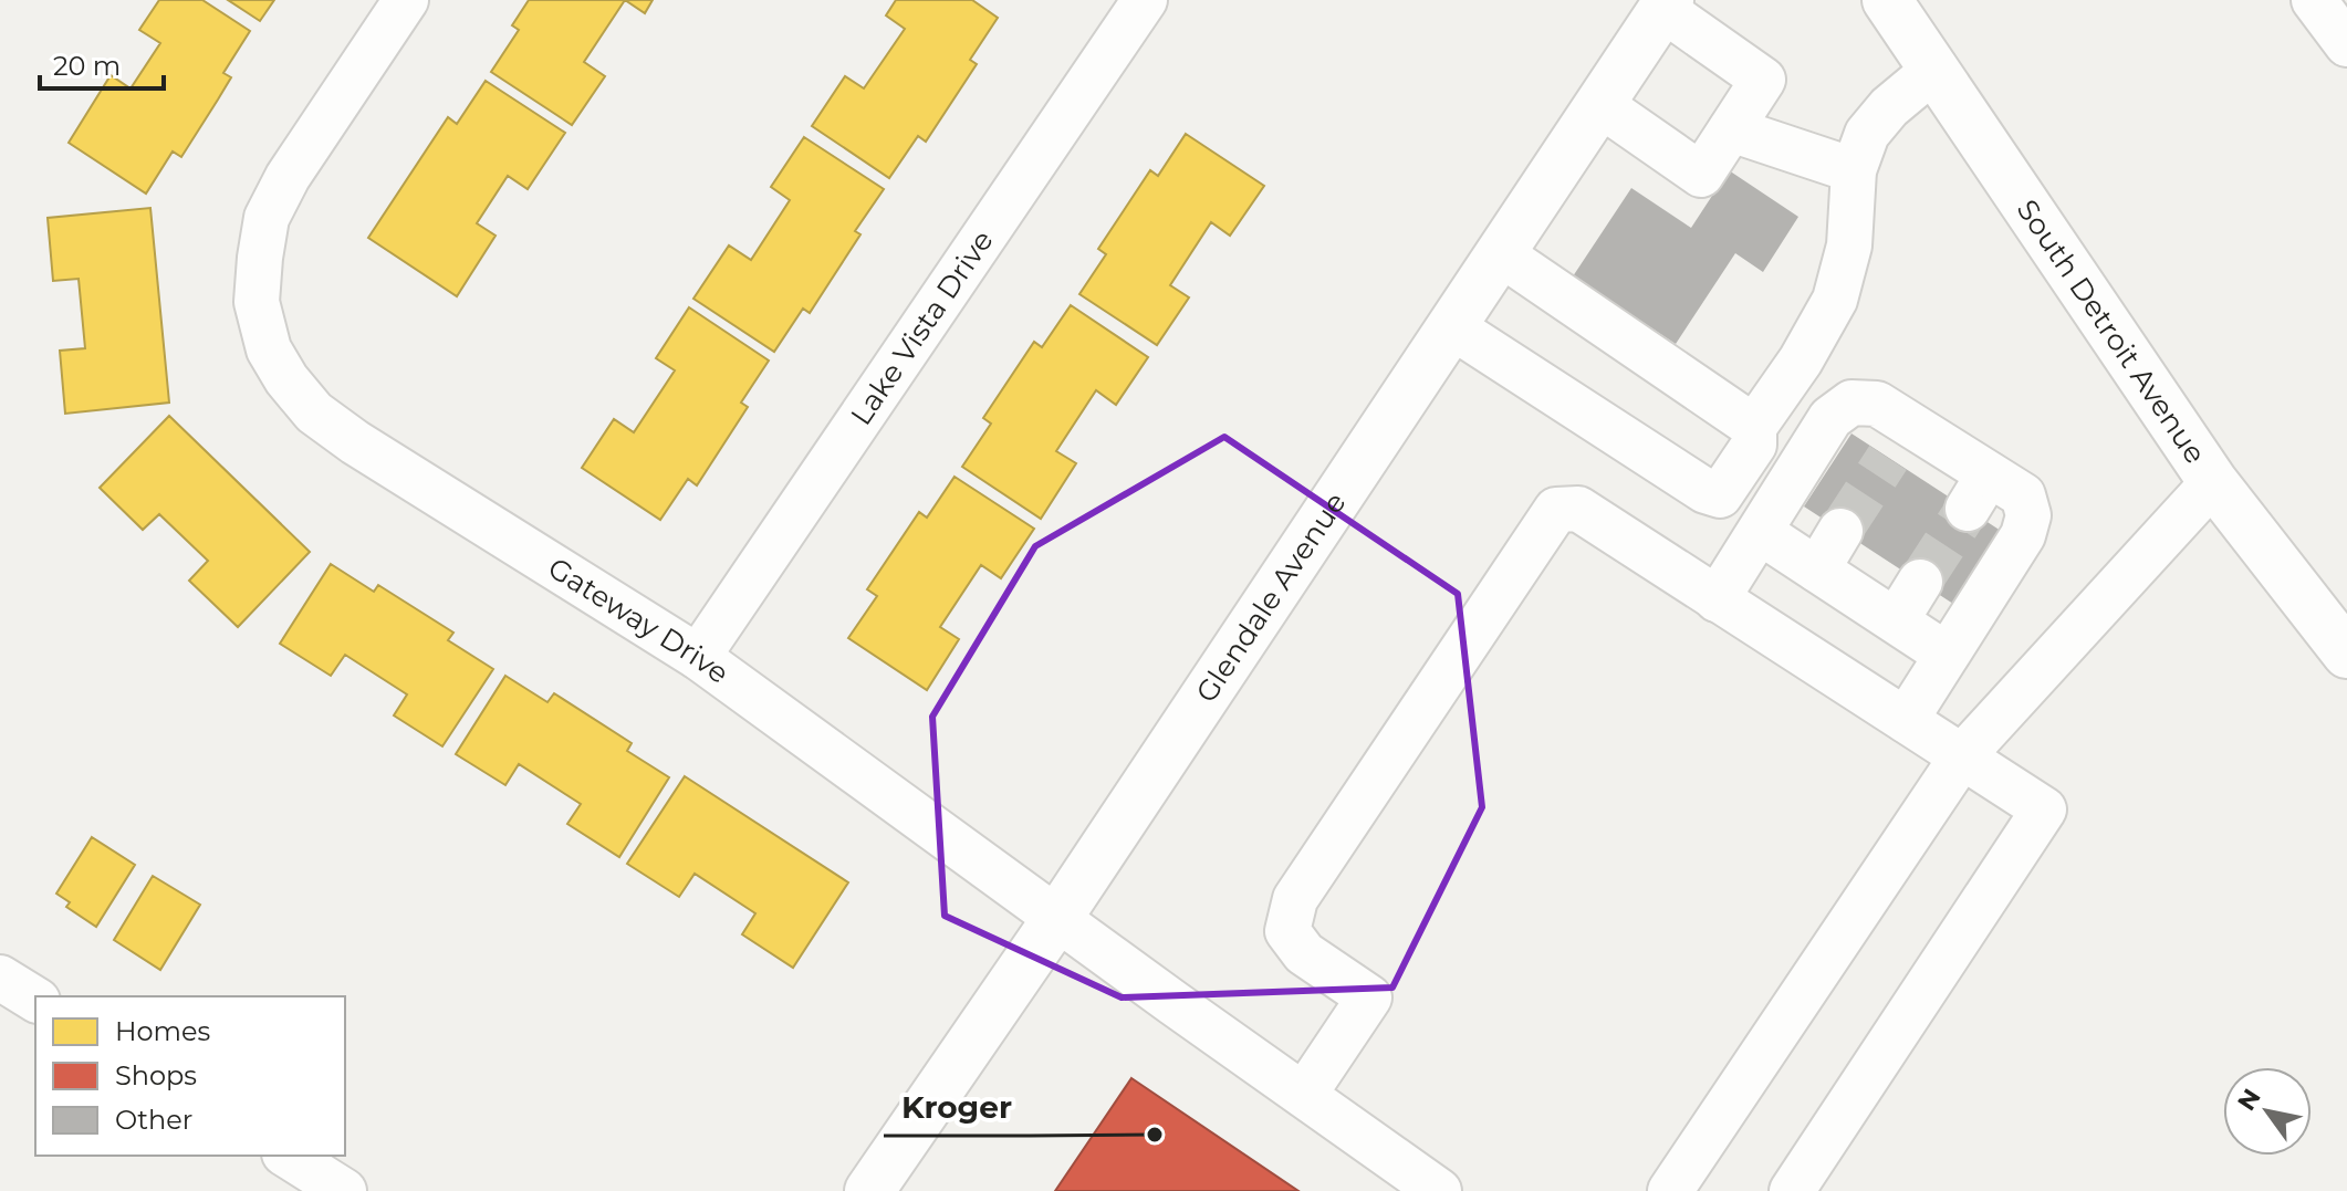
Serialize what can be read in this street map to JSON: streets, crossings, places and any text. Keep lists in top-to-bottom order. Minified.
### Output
{"streets":{"main road":["South Detroit Avenue","Glendale Avenue"],"street":["Lake Vista Drive","Gateway Drive"]},"crossings":[["Lake Vista Drive","Gateway Drive"],["Glendale Avenue","Gateway Drive"]],"places":["Kroger"],"legend":["Homes","Shops","Other"],"scale_bar":"20 m","north":"top left"}
